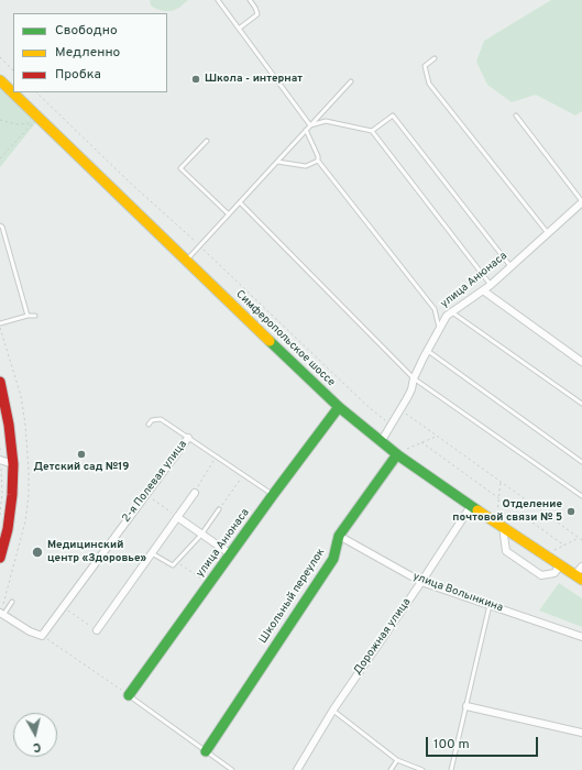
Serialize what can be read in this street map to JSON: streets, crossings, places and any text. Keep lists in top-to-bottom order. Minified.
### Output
{"streets":{"main road":["улица Анюнаса","Симферопольское шоссе","Школьный переулок"],"street":["2-я Полевая улица","улица Волынкина","Дорожная улица"]},"crossings":[["улица Анюнаса","Симферопольское шоссе"],["Симферопольское шоссе","Школьный переулок"],["Симферопольское шоссе","Дорожная улица"],["улица Волынкина","Школьный переулок"],["улица Волынкина","Дорожная улица"]],"places":["Школа - интернат","Детский сад №19","Отделение почтовой связи № 5","Медицинский центр «Здоровье»"],"legend":["Свободно","Медленно","Пробка"],"scale_bar":"100 m","north":"bottom"}
